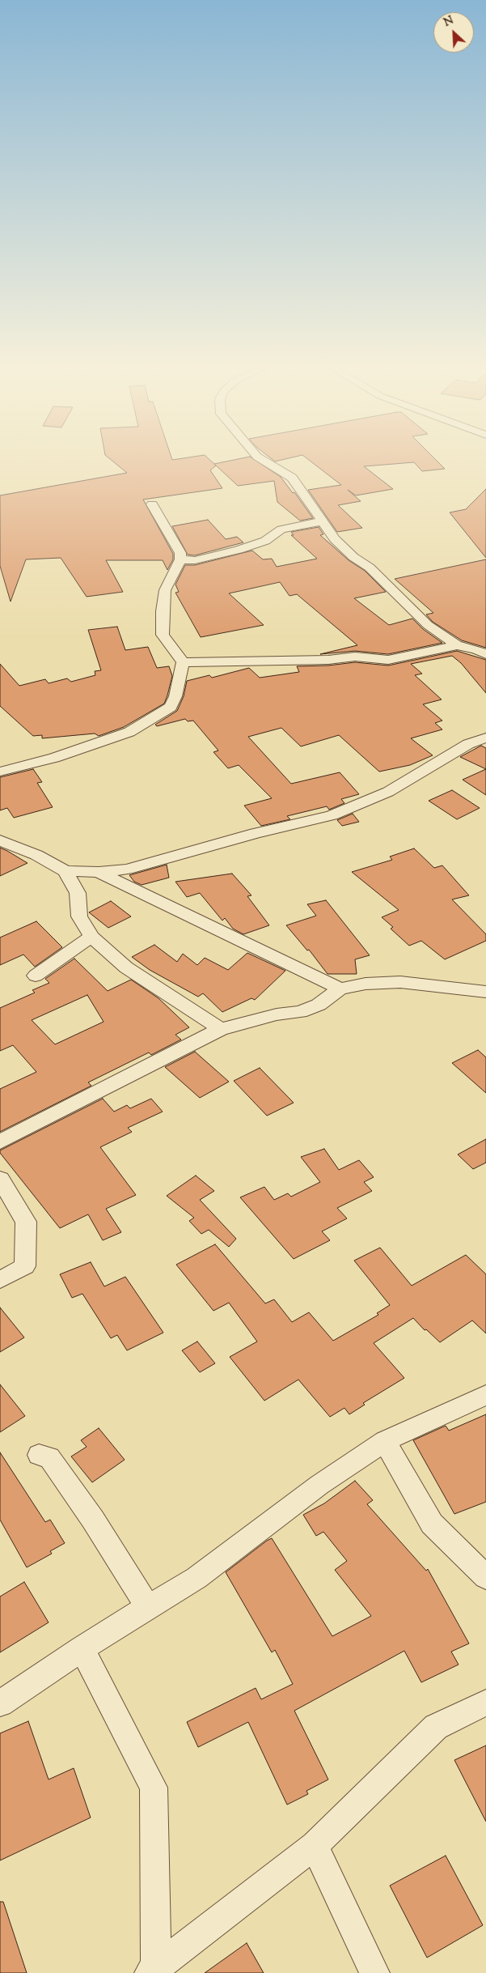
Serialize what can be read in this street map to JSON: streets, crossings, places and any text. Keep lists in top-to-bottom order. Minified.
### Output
{"north":"top left"}
